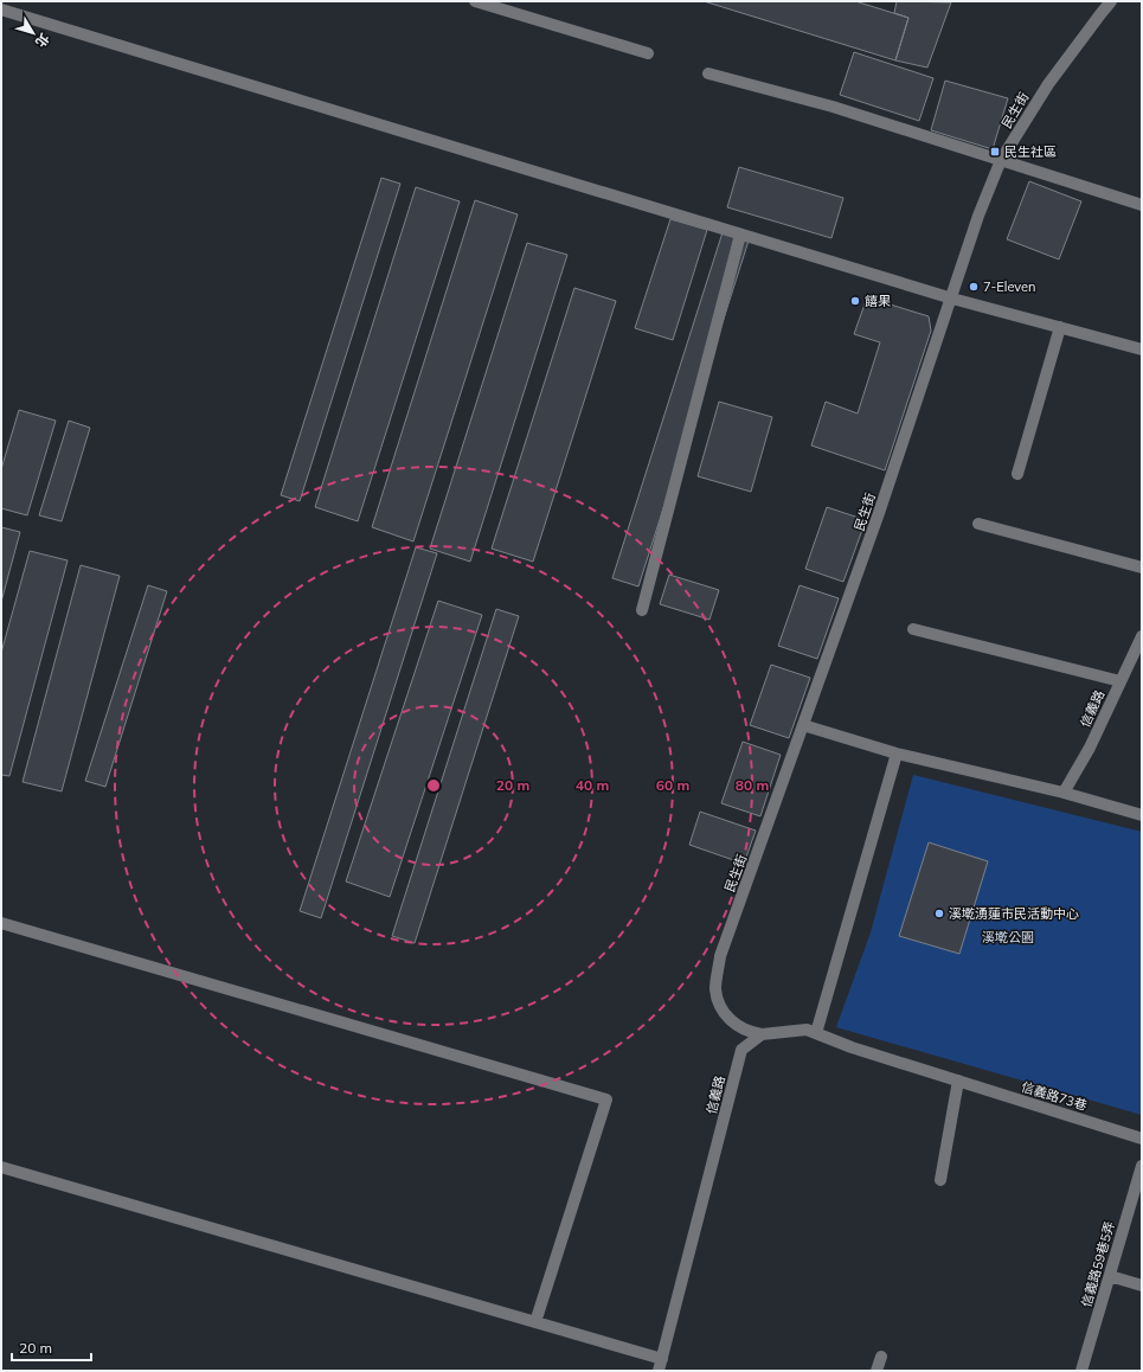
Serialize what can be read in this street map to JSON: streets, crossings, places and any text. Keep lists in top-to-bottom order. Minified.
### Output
{"streets":{"street":["民生街","信義路","信義路73巷","信義路59巷5弄"]},"crossings":[["民生街","信義路"]],"parks":["溪墘公園"],"places":{"transit":["民生社區"],"other":["7-Eleven","饎果","溪墘湧蓮市民活動中心"]},"scale_bar":"20 m","north":"bottom right","rings":["20 m","40 m","60 m","80 m"]}
